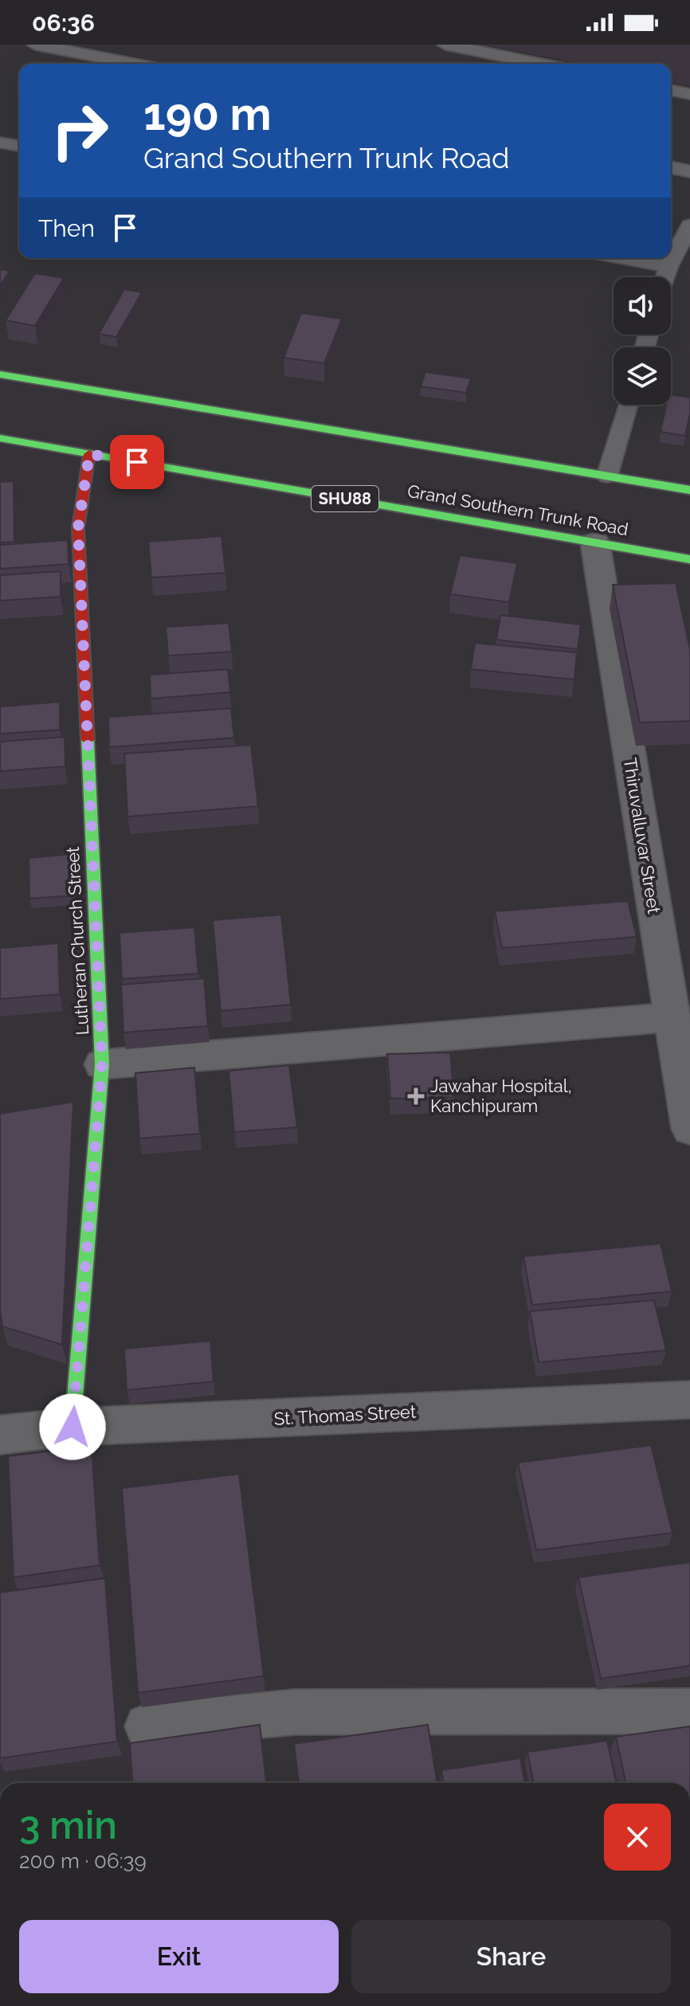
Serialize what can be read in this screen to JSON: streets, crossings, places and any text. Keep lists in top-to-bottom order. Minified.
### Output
{"streets":{"main road":["SHU88","Grand Southern Trunk Road","Lutheran Church Street"],"street":["Thiruvalluvar Street","St. Thomas Street"]},"crossings":[["Grand Southern Trunk Road","Thiruvalluvar Street"],["Grand Southern Trunk Road","Lutheran Church Street"],["Lutheran Church Street","St. Thomas Street"]],"places":{"health":["Jawahar Hospital, Kanchipuram"]},"page":{"status":"06:36","turn":["190 m","Grand Southern Trunk Road"],"then":"Then","heading":["3 min","200 m · 06:39"],"buttons":["Exit","Share"]}}
